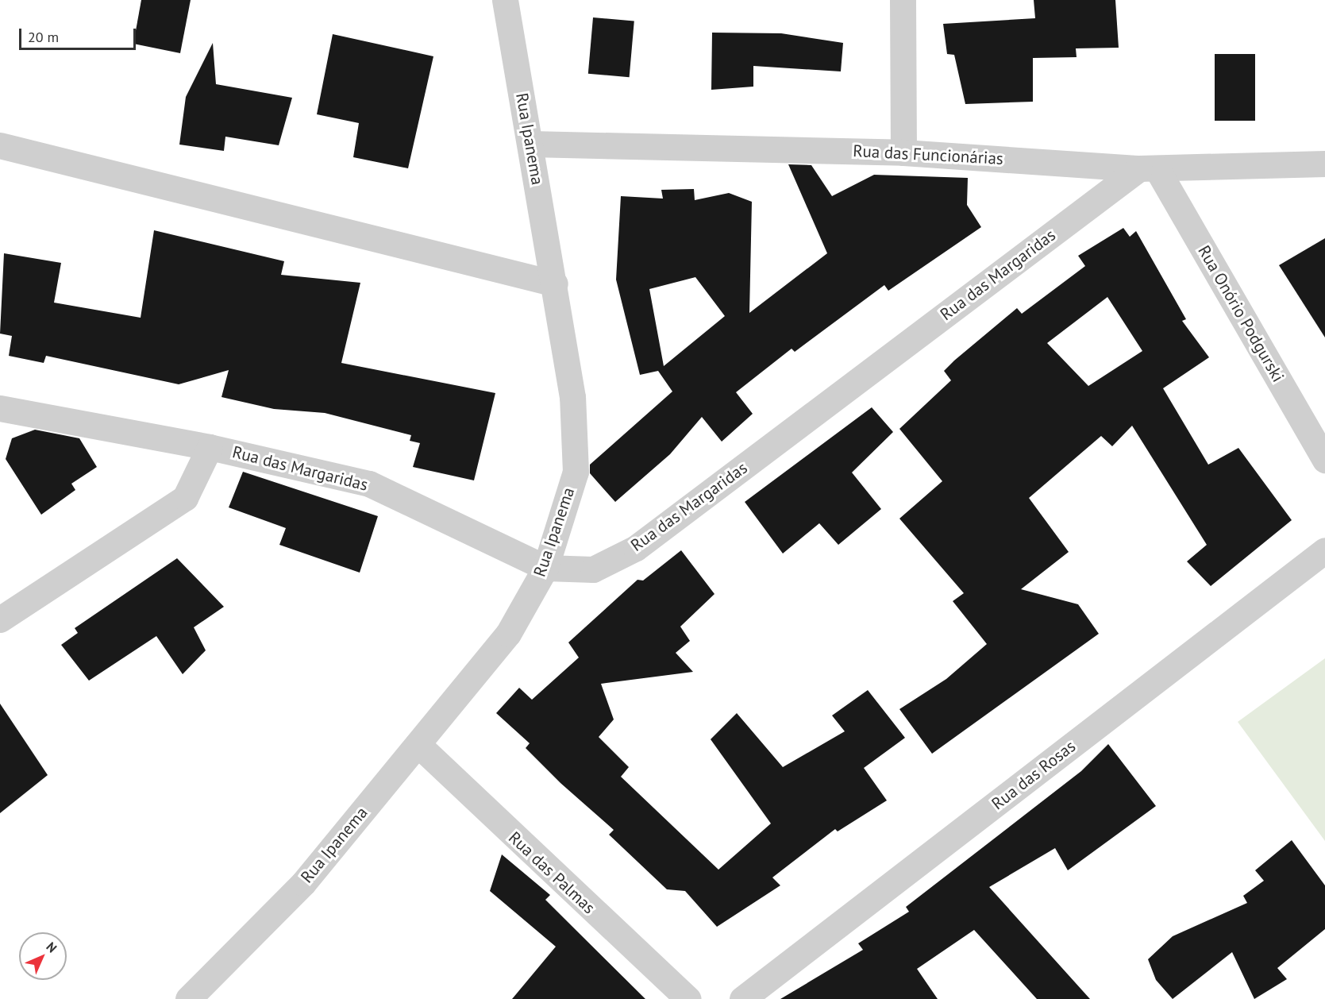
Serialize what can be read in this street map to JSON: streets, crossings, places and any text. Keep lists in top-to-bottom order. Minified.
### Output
{"streets":{"street":["Rua Ipanema","Rua das Funcionárias","Rua das Margaridas","Rua Onório Podgurski","Rua das Rosas","Rua das Palmas"]},"crossings":[["Rua Ipanema","Rua das Funcionárias"],["Rua Ipanema","Rua das Margaridas"],["Rua Ipanema","Rua das Palmas"],["Rua das Funcionárias","Rua das Margaridas"],["Rua das Funcionárias","Rua Onório Podgurski"],["Rua das Margaridas","Rua Onório Podgurski"]],"scale_bar":"20 m","north":"top right"}
